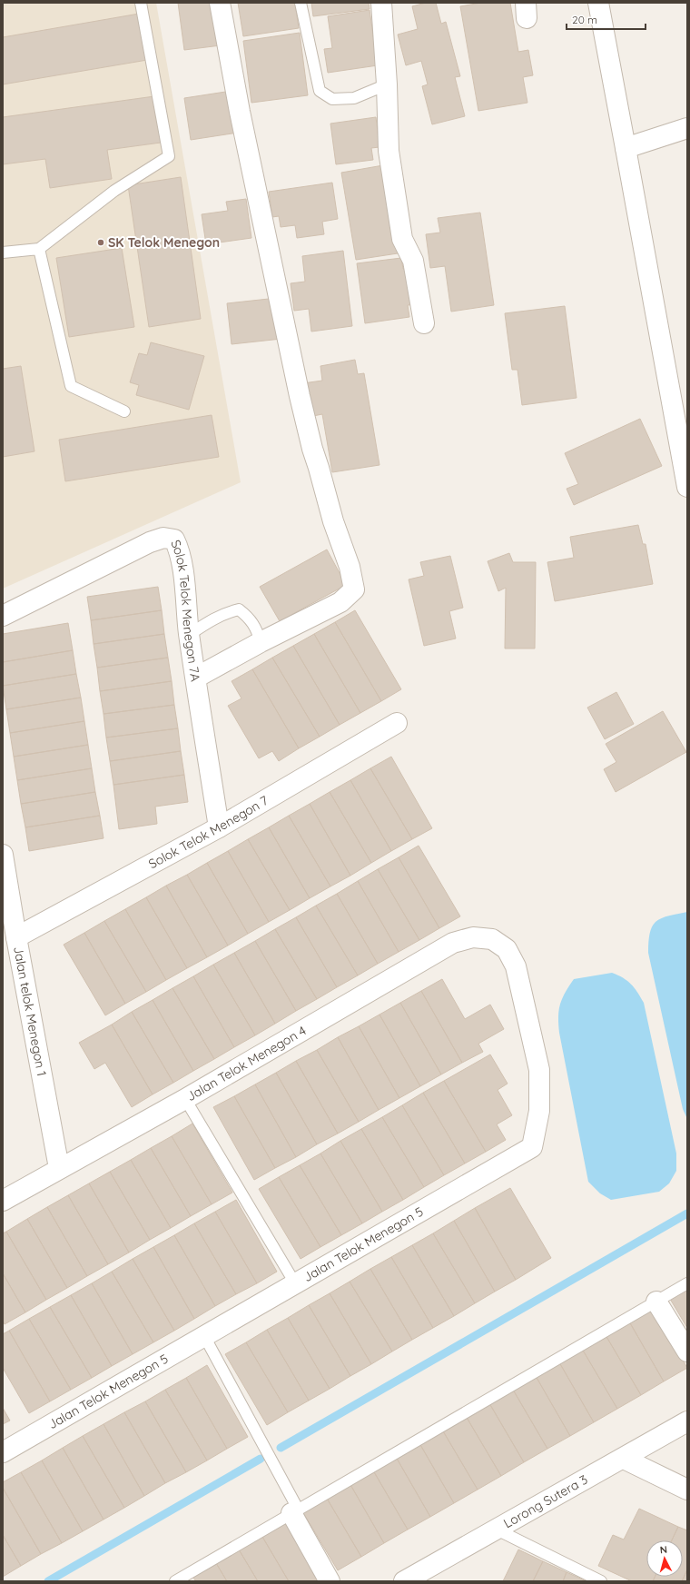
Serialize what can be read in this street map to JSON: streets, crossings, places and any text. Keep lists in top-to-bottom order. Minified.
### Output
{"streets":{"street":["Solok Telok Menegon 7A","Solok Telok Menegon 7","Jalan telok Menegon 1","Jalan Telok Menegon 4","Jalan Telok Menegon 5","Lorong Sutera 3"]},"crossings":[["Solok Telok Menegon 7A","Solok Telok Menegon 7"],["Solok Telok Menegon 7","Jalan telok Menegon 1"],["Jalan telok Menegon 1","Jalan Telok Menegon 4"],["Jalan Telok Menegon 4","Jalan Telok Menegon 5"]],"places":["SK Telok Menegon"],"scale_bar":"20 m","north":"top"}
